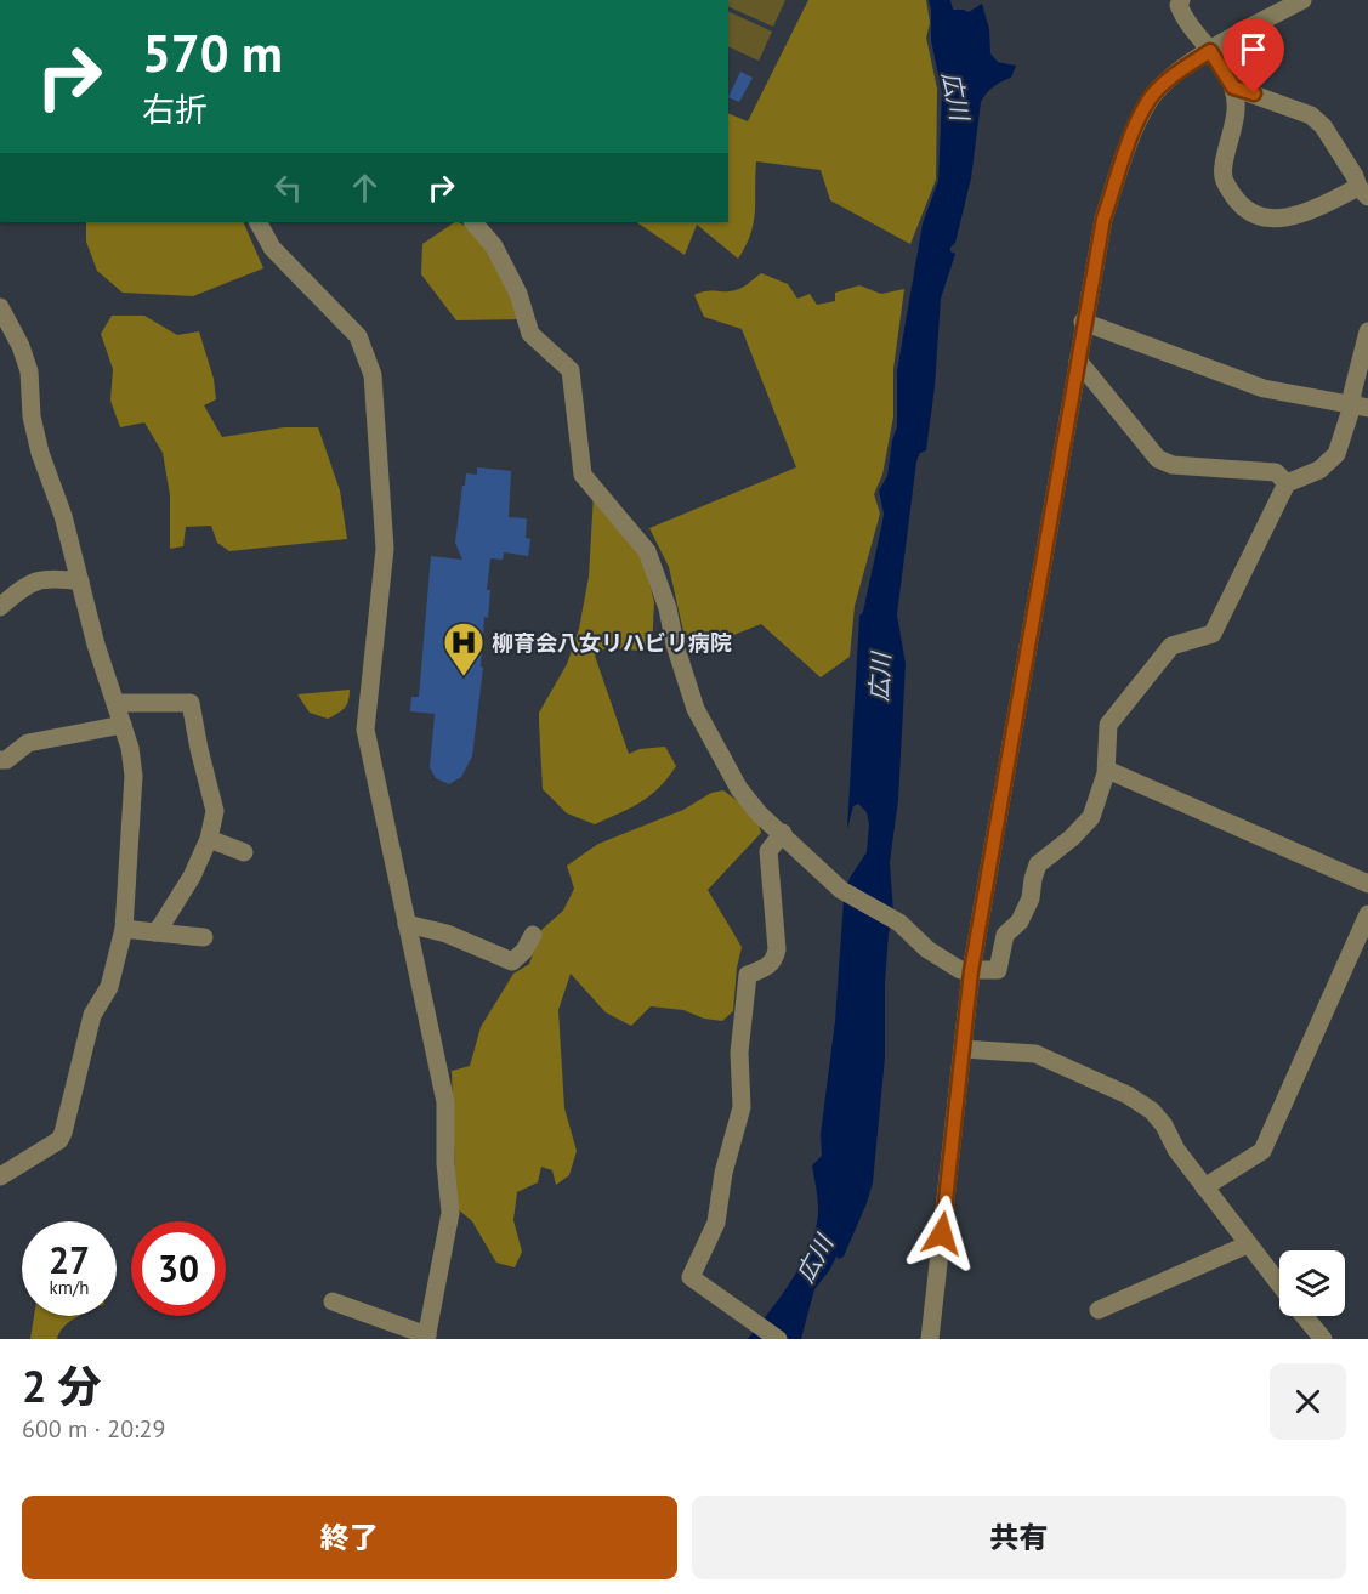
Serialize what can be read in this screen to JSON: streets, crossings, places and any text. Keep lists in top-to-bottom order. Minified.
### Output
{"water":["広川"],"places":{"hospital":["柳育会八女リハビリ病院"]},"page":{"turn":["570 m","右折"],"speed":"27 km/h","limit":"30","heading":["2 分","600 m · 20:29"],"buttons":["終了","共有"]}}
